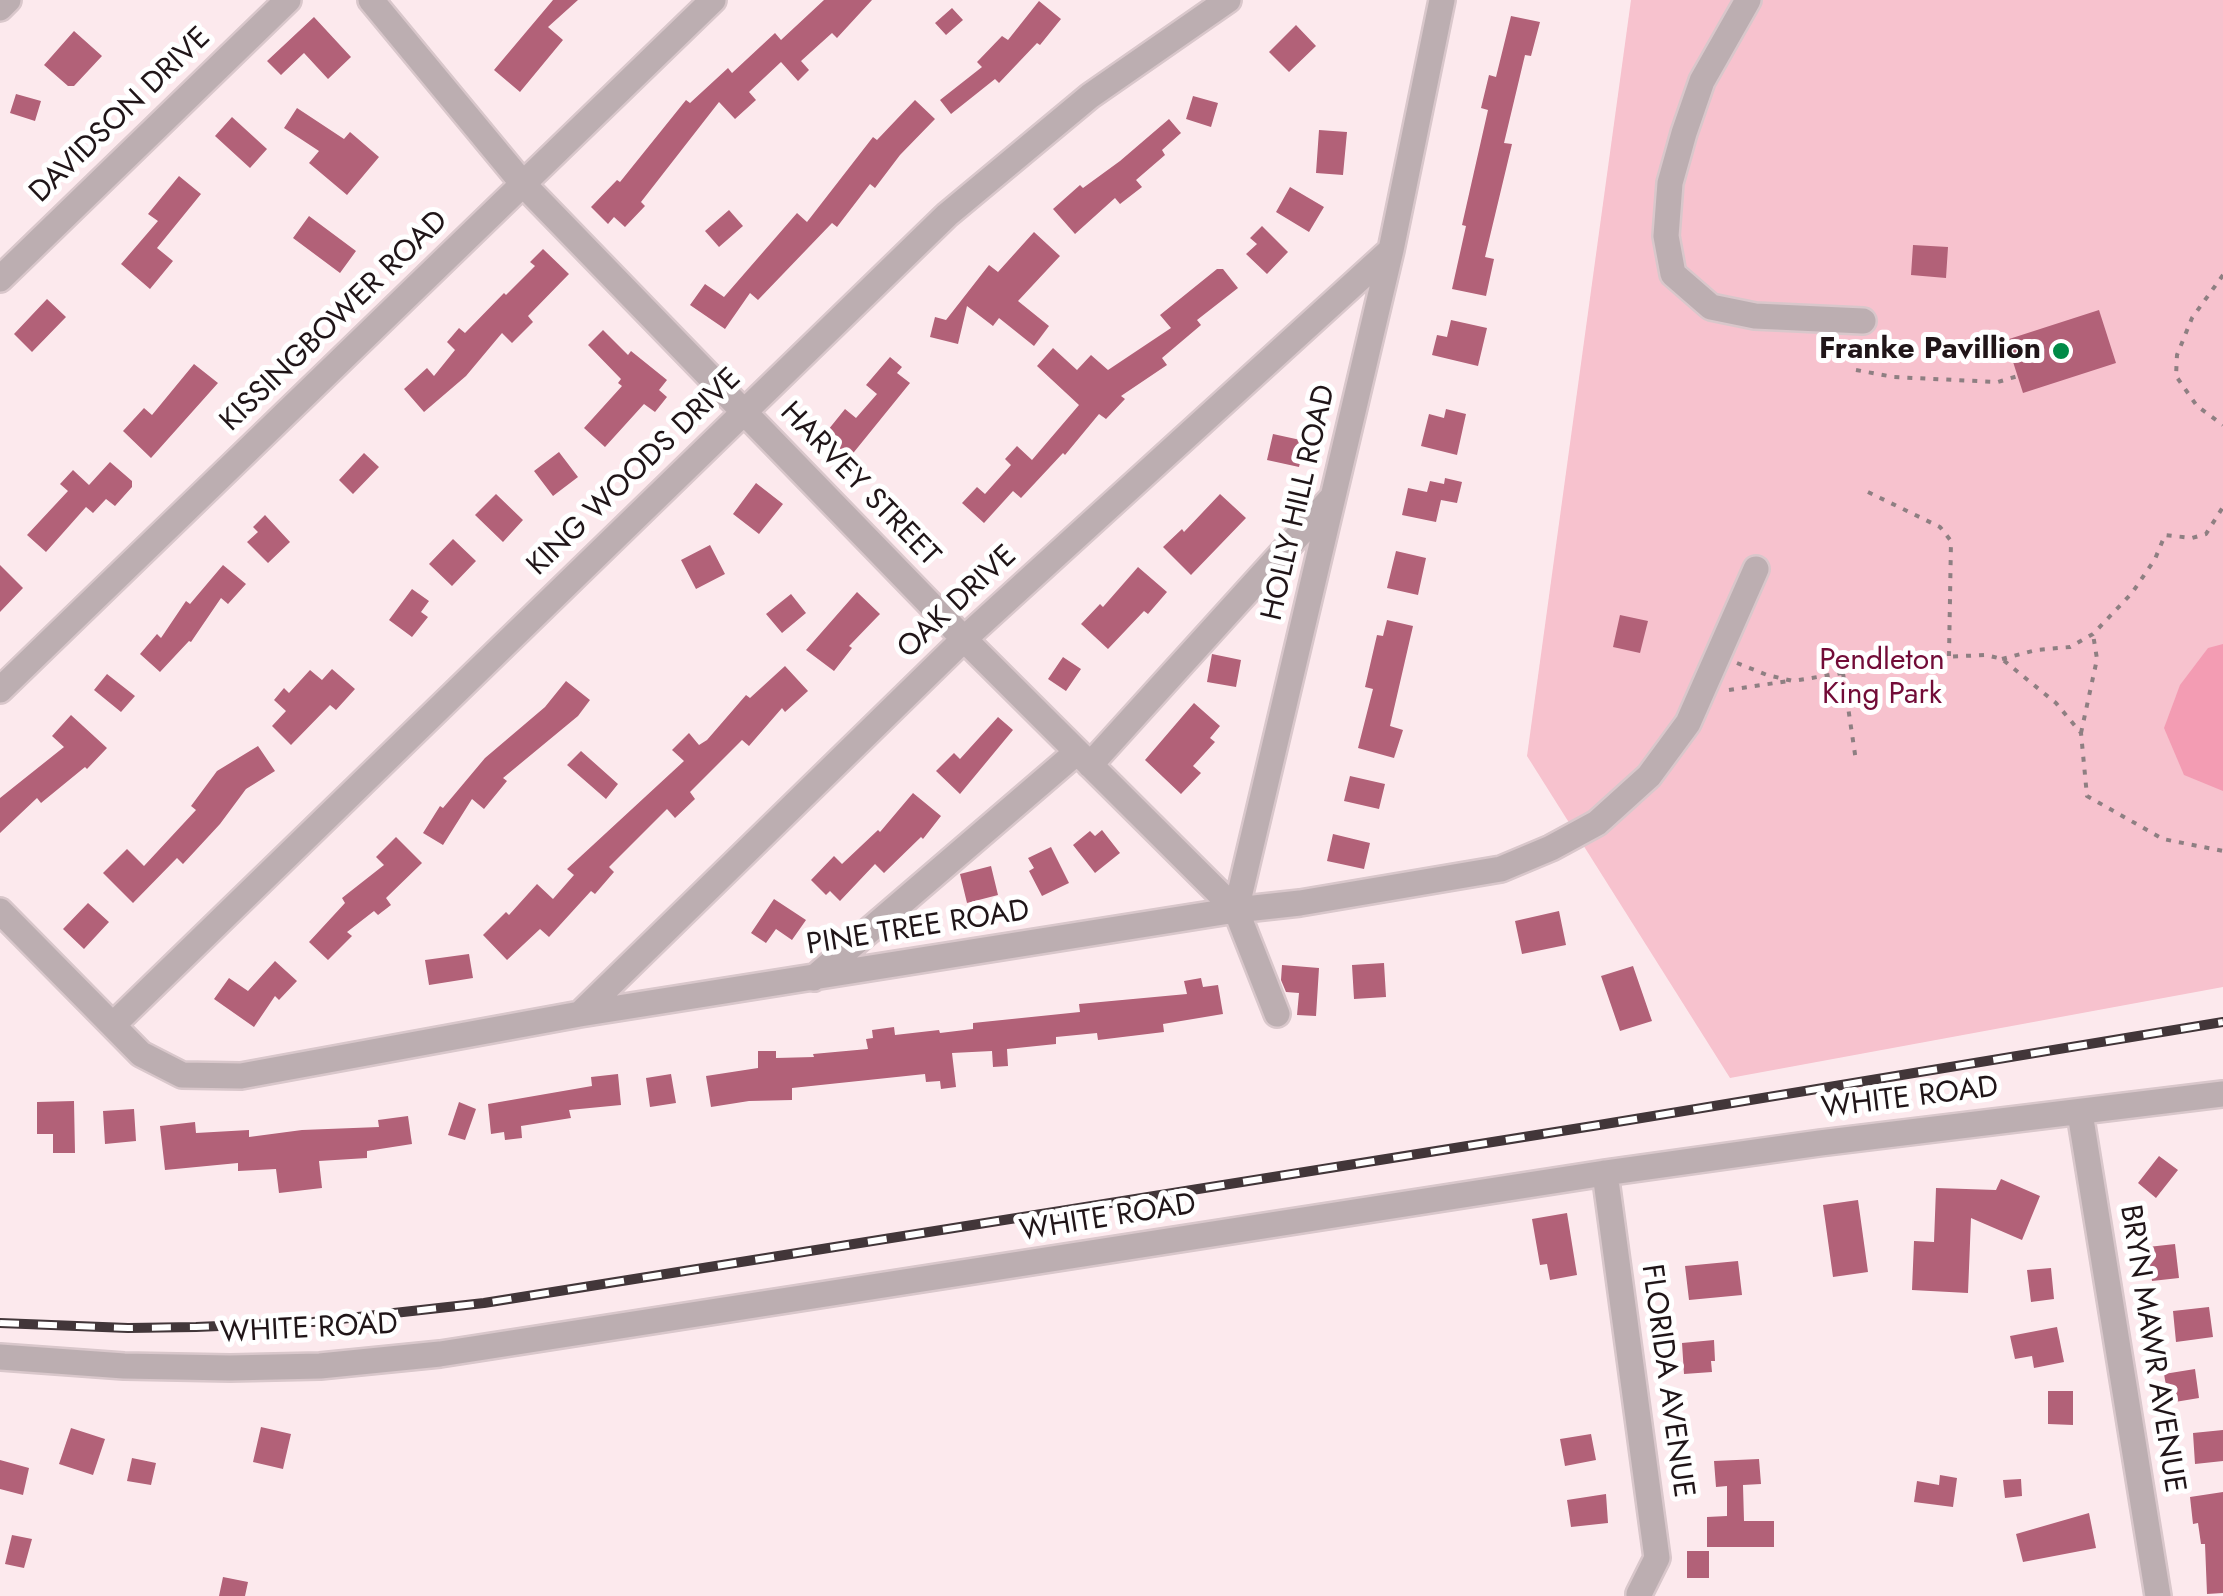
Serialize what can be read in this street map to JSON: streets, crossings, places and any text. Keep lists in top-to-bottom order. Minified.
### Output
{"streets":{"street":["DAVIDSON DRIVE","KISSINGBOWER ROAD","KING WOODS DRIVE","HARVEY STREET","HOLLY HILL ROAD","OAK DRIVE","PINE TREE ROAD","WHITE ROAD","BRYN MAWR AVENUE","FLORIDA AVENUE"]},"crossings":[["KISSINGBOWER ROAD","HARVEY STREET"],["KING WOODS DRIVE","HARVEY STREET"],["KING WOODS DRIVE","PINE TREE ROAD"],["HARVEY STREET","HOLLY HILL ROAD"],["HARVEY STREET","OAK DRIVE"],["HARVEY STREET","PINE TREE ROAD"],["HOLLY HILL ROAD","OAK DRIVE"],["HOLLY HILL ROAD","PINE TREE ROAD"],["OAK DRIVE","PINE TREE ROAD"],["WHITE ROAD","BRYN MAWR AVENUE"],["WHITE ROAD","FLORIDA AVENUE"]],"parks":["Pendleton King Park"],"places":["Franke Pavillion"]}
